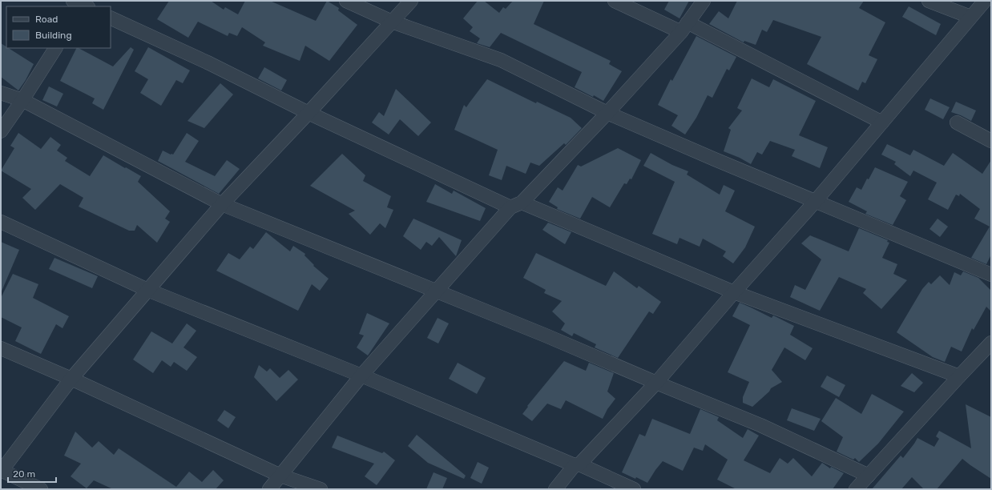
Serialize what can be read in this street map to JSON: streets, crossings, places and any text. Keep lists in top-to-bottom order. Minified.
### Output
{"legend":["Road","Building"],"scale_bar":"20 m"}
